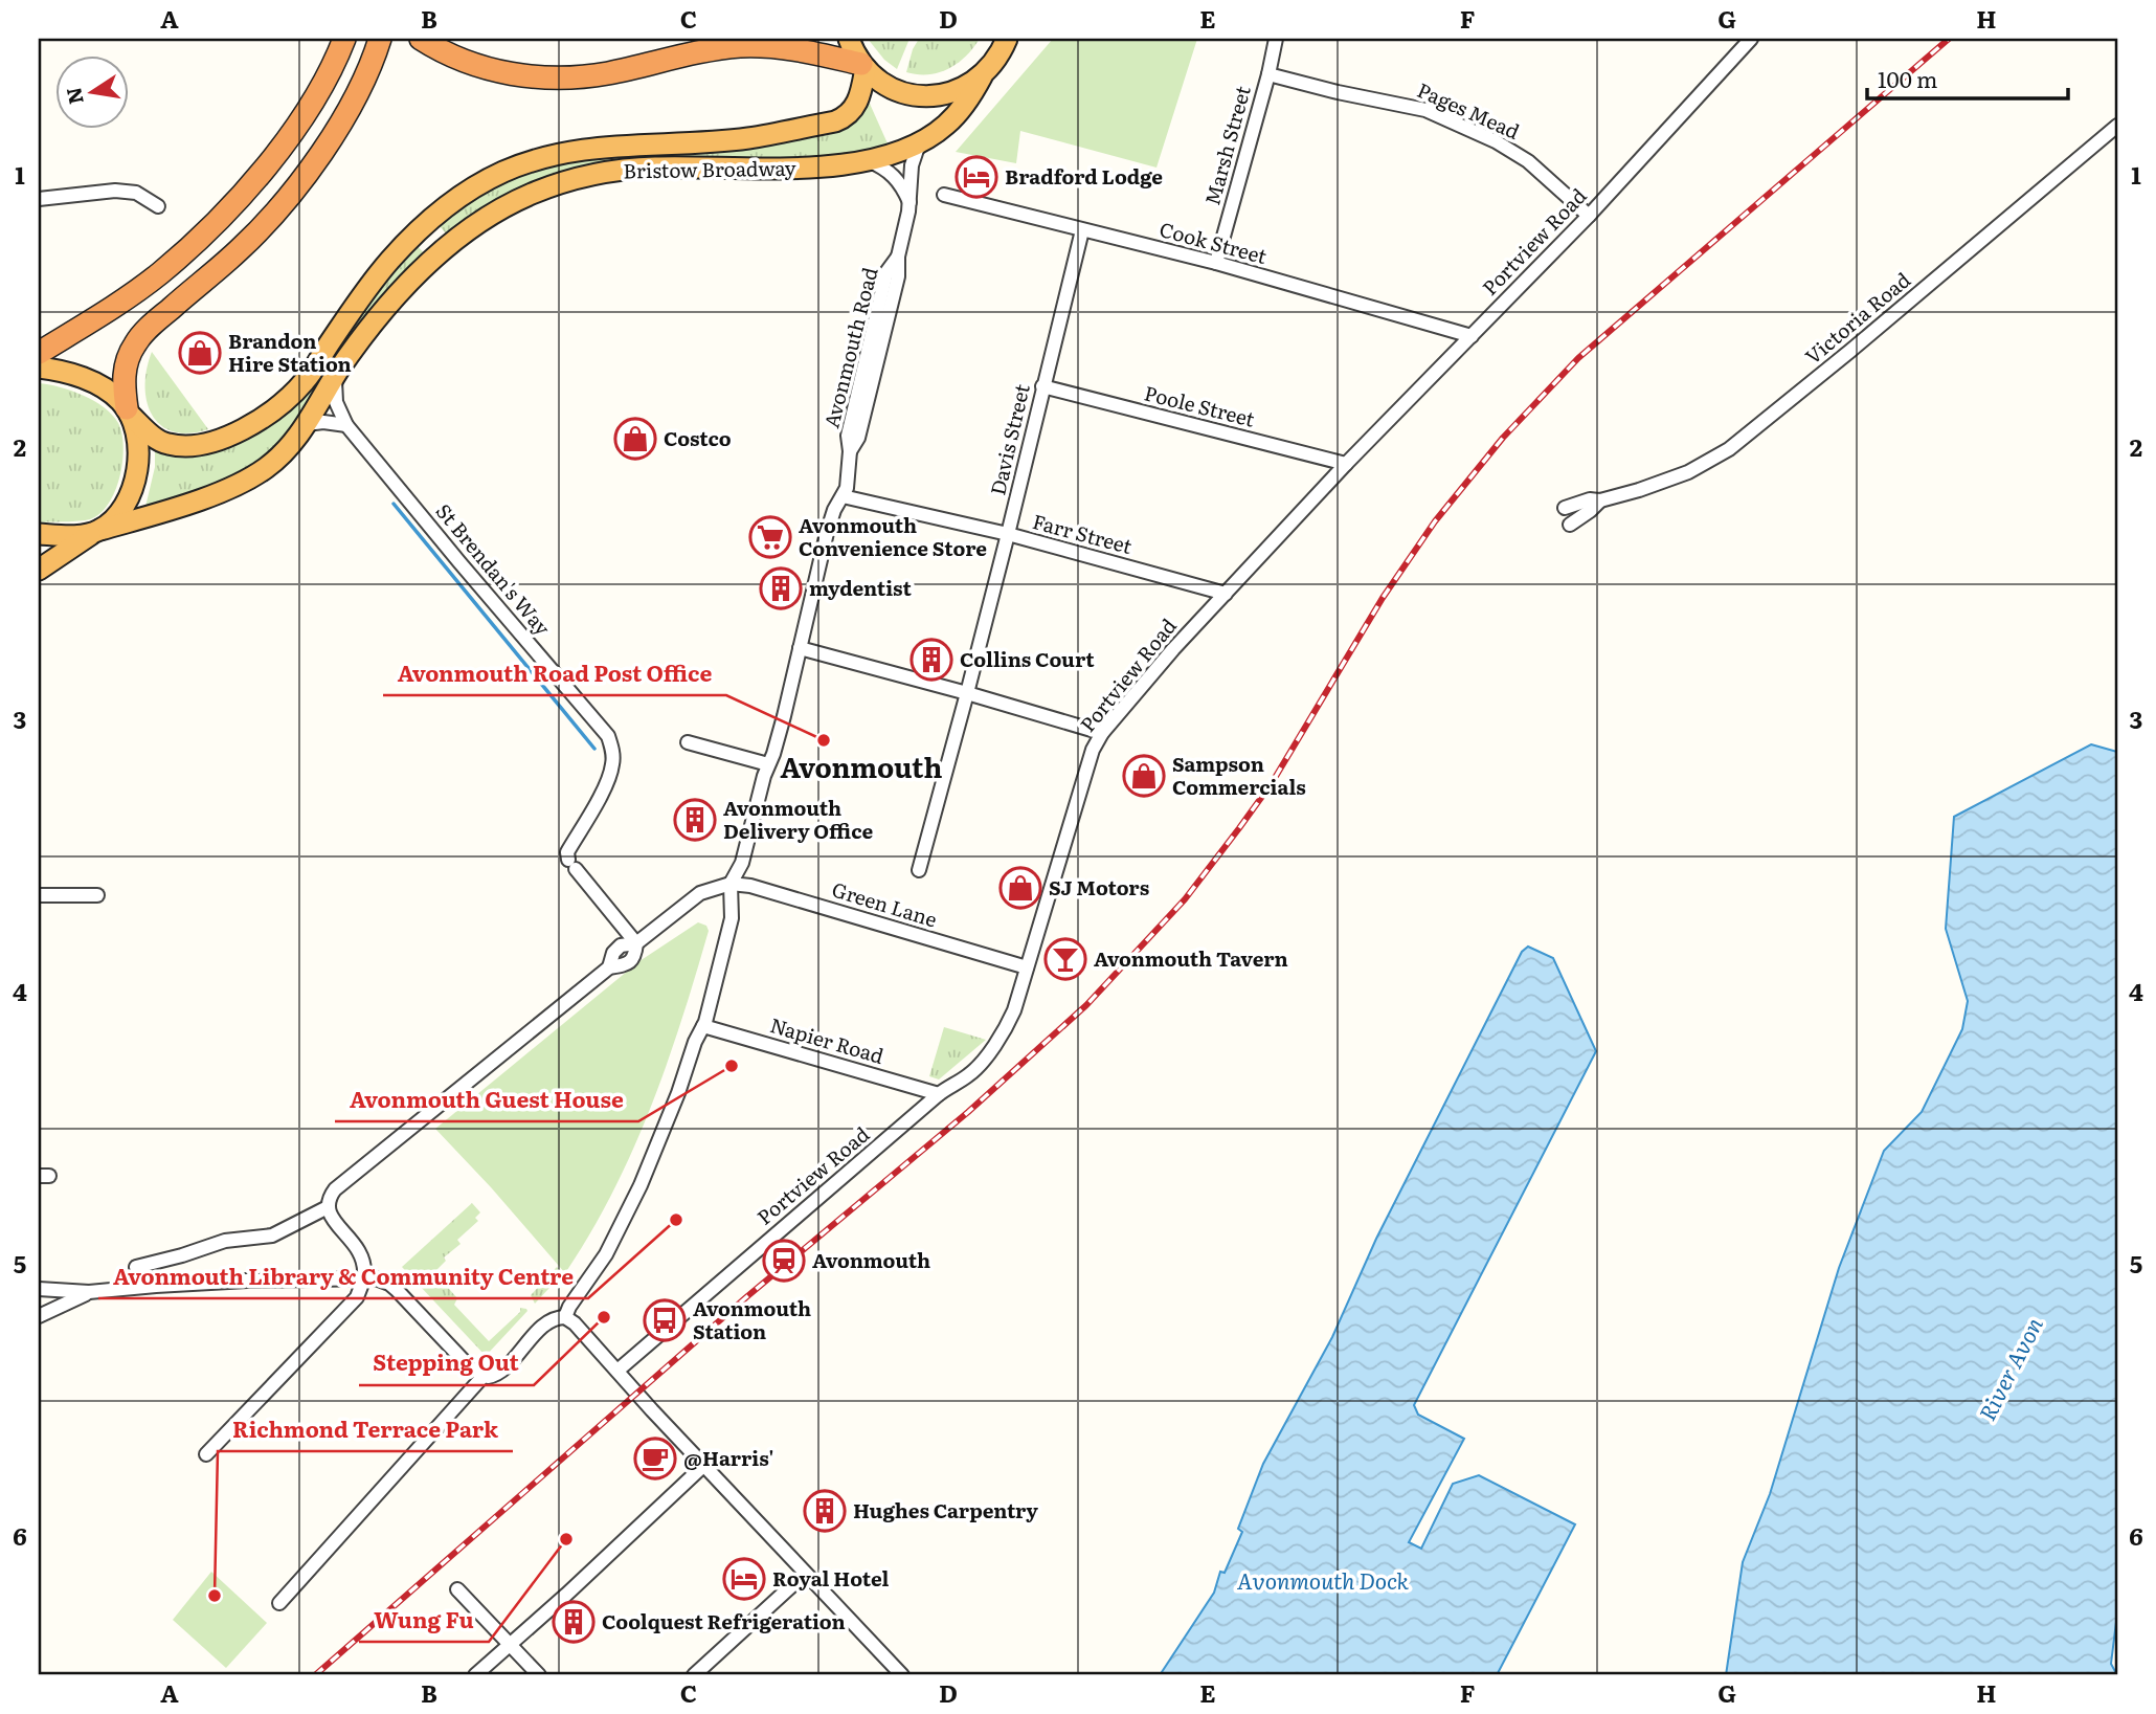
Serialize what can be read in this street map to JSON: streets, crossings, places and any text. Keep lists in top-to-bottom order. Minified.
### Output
{"streets":{"highway":["Bristow Broadway"],"street":["Pages Mead","Marsh Street","Portview Road","Cook Street","Victoria Road","Avonmouth Road","Poole Street","Davis Street","Farr Street","St Brendan's Way","Green Lane","Napier Road"]},"crossings":[["Pages Mead","Marsh Street"],["Pages Mead","Portview Road"],["Marsh Street","Cook Street"],["Bristow Broadway","Avonmouth Road"],["Bristow Broadway","St Brendan's Way"],["Portview Road","Cook Street"],["Portview Road","Poole Street"],["Portview Road","Farr Street"],["Portview Road","Green Lane"],["Portview Road","Napier Road"],["Cook Street","Davis Street"],["Avonmouth Road","Farr Street"],["Avonmouth Road","Green Lane"],["Avonmouth Road","Napier Road"],["Poole Street","Davis Street"],["Davis Street","Farr Street"]],"districts":["Avonmouth"],"water":["River Avon","Avonmouth Dock"],"places":{"hotel":["Bradford Lodge","Royal Hotel"],"shop":["Brandon Hire Station","Costco","Sampson Commercials","SJ Motors"],"supermarket":["Avonmouth Convenience Store"],"building":["mydentist","Collins Court","Avonmouth Delivery Office","Hughes Carpentry","Coolquest Refrigeration"],"other":["Avonmouth Road Post Office","Avonmouth Guest House","Avonmouth Library & Community Centre","Stepping Out","Wung Fu","Richmond Terrace Park"],"bar":["Avonmouth Tavern"],"station":["Avonmouth"],"bus stop":["Avonmouth Station"],"cafe":["@Harris'"]},"scale_bar":"100 m","north":"left","grid":{"columns":["A","B","C","D","E","F","G","H"],"rows":["1","2","3","4","5","6"]}}
